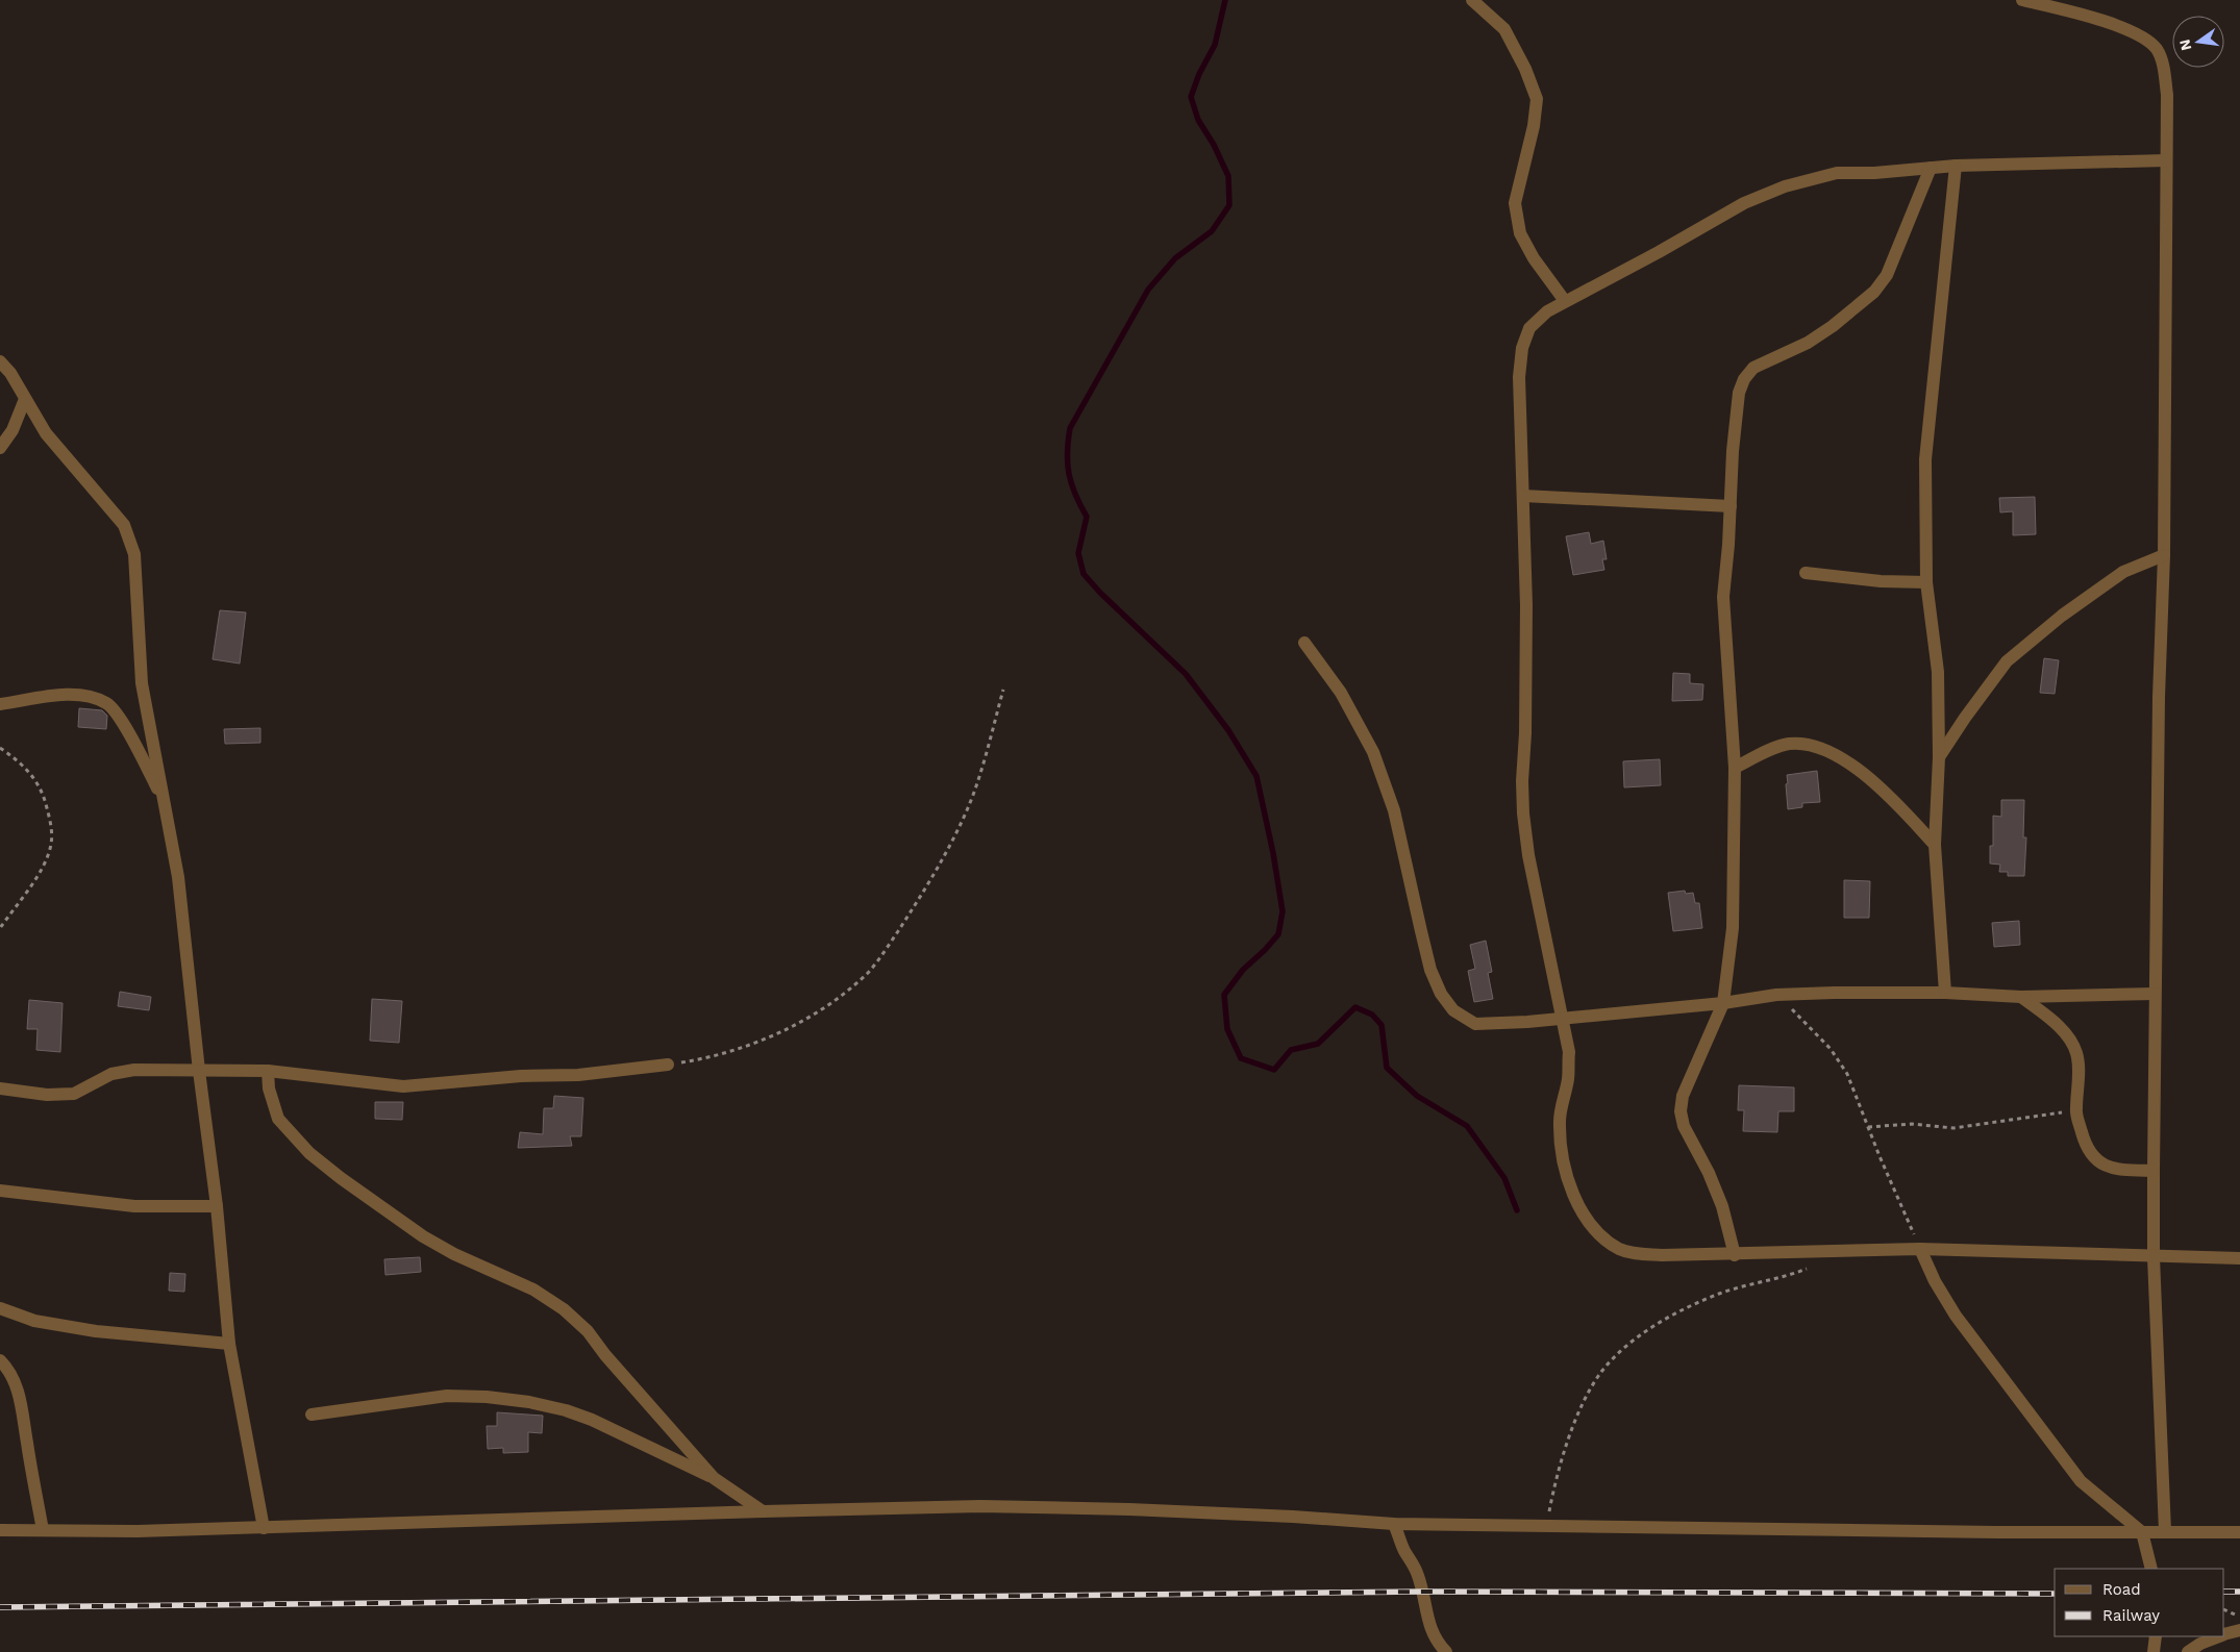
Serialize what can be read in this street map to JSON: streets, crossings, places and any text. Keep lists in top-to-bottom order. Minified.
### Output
{"legend":["Road","Railway"],"north":"left"}
